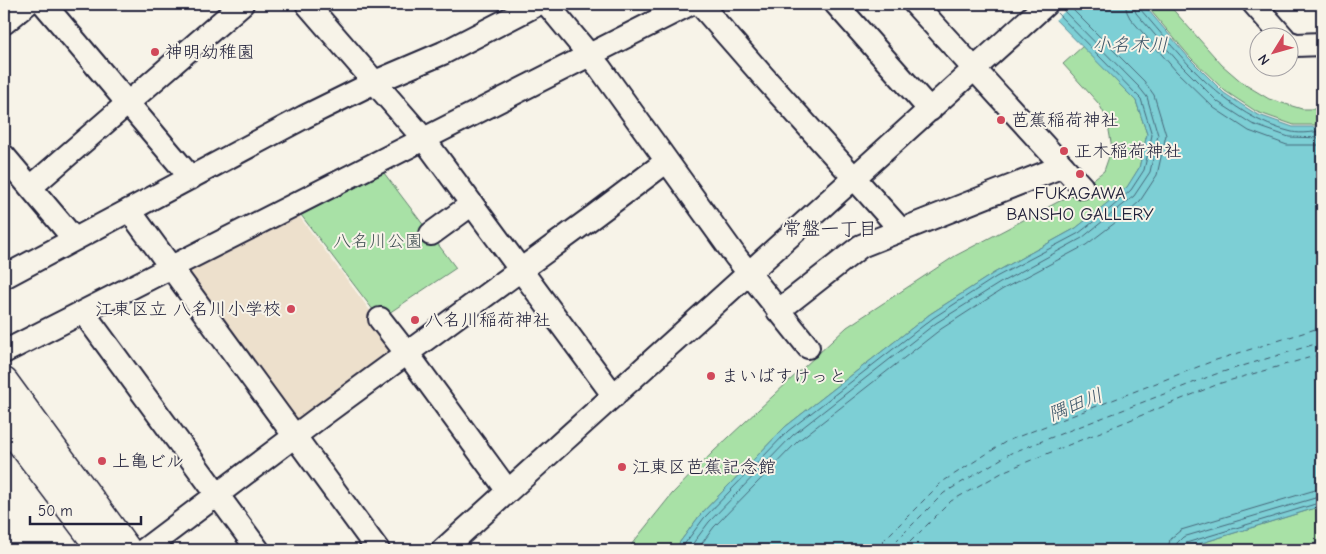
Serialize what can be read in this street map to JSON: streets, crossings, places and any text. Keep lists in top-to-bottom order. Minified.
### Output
{"districts":["常盤一丁目"],"water":["小名木川","隅田川"],"parks":["八名川公園"],"places":["神明幼稚園","芭蕉稲荷神社","正木稲荷神社","FUKAGAWA BANSHO GALLERY","江東区立 八名川小学校","八名川稲荷神社","まいばすけっと","上亀ビル","江東区芭蕉記念館"],"scale_bar":"50 m","north":"bottom left"}
